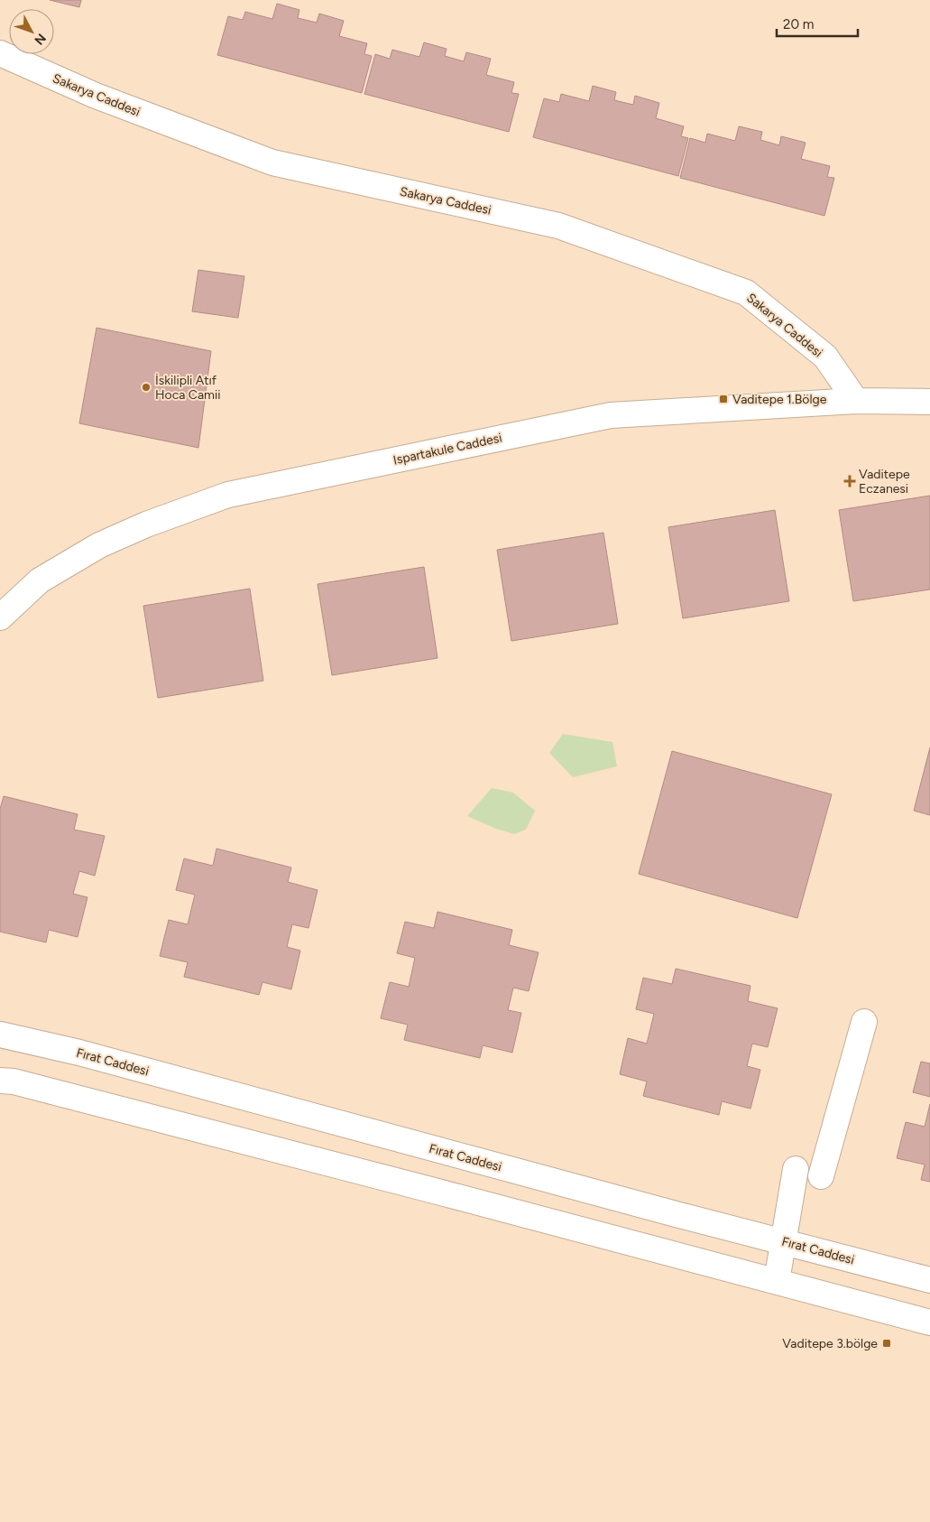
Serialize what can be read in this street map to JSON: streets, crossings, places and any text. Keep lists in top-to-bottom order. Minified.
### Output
{"streets":{"street":["Sakarya Caddesi","Ispartakule Caddesi","Fırat Caddesi"]},"crossings":[["Sakarya Caddesi","Ispartakule Caddesi"]],"places":{"other":["İskilipli Atıf Hoca Camii"],"transit":["Vaditepe 1.Bölge","Vaditepe 3.bölge"],"health":["Vaditepe Eczanesi"]},"scale_bar":"20 m","north":"bottom right"}
